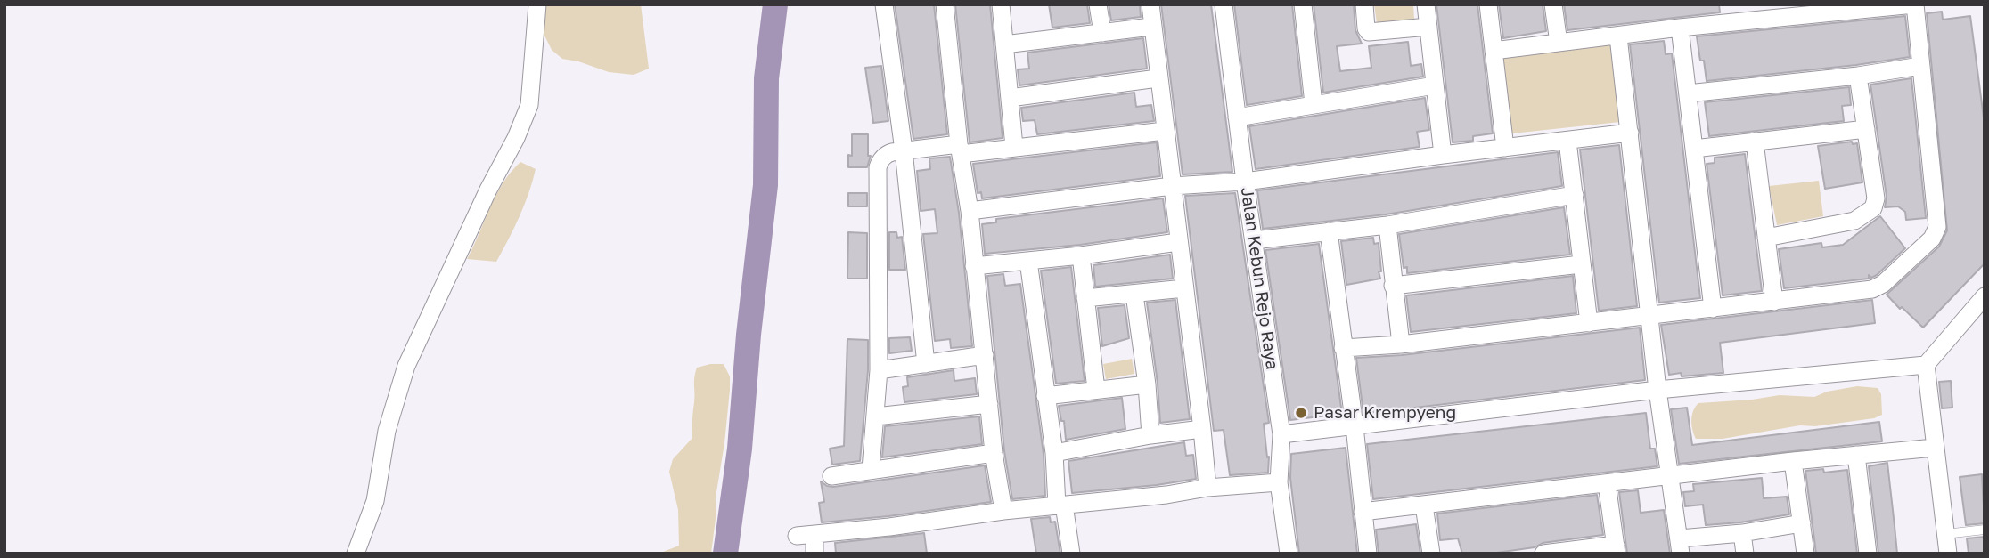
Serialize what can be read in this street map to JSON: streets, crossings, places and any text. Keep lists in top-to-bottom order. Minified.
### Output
{"streets":{"street":["Jalan Kebun Rejo Raya"]},"places":["Pasar Krempyeng"]}
